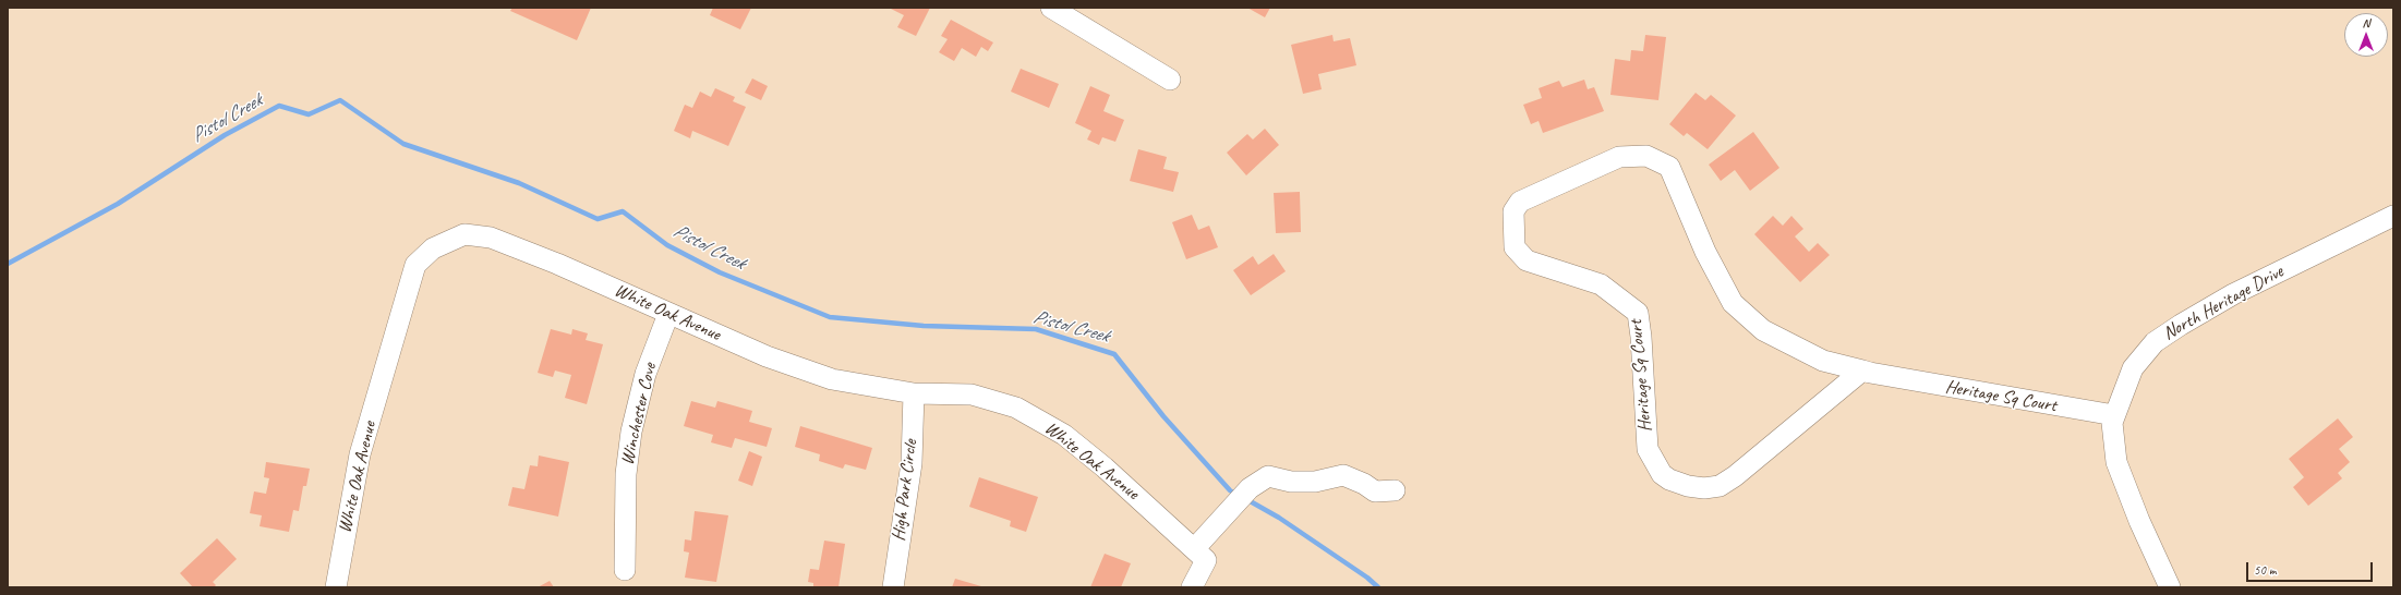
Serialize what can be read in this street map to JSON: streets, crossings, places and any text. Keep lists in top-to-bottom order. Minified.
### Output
{"streets":{"street":["North Heritage Drive","White Oak Avenue","Heritage Sq Court","Winchester Cove","High Park Circle"]},"crossings":[["North Heritage Drive","Heritage Sq Court"],["White Oak Avenue","Winchester Cove"],["White Oak Avenue","High Park Circle"]],"water":["Pistol Creek"],"scale_bar":"50 m","north":"top"}
